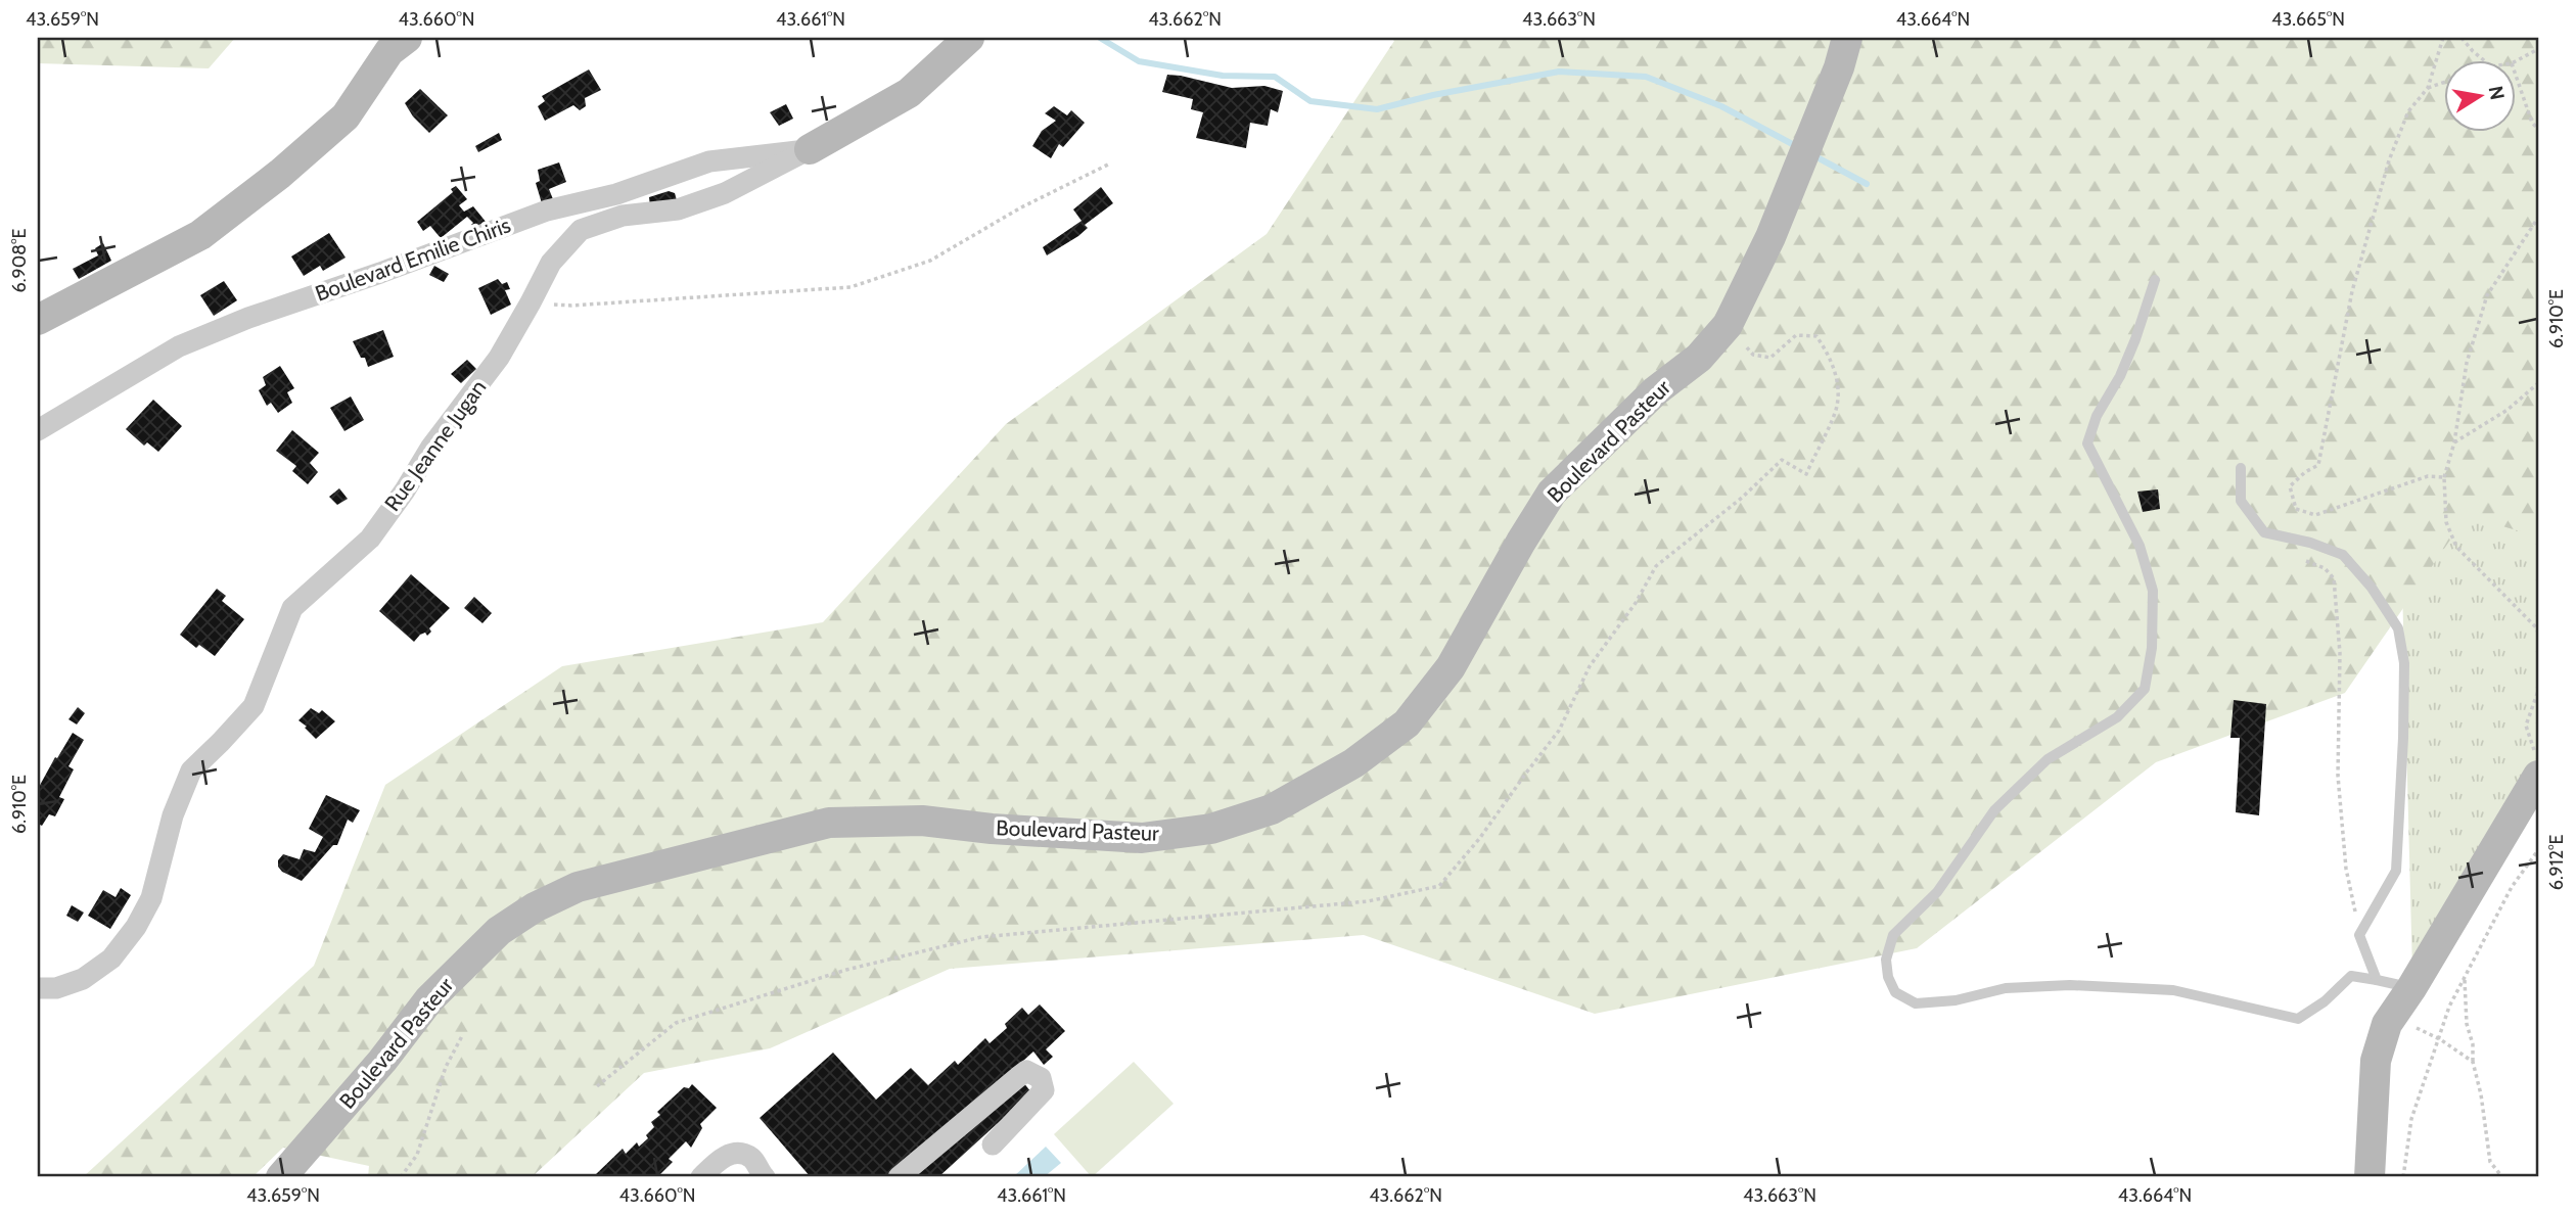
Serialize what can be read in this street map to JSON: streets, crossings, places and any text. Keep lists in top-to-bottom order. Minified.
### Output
{"streets":{"main road":["Boulevard Pasteur","Rue Jeanne Jugan"],"street":["Boulevard Emilie Chiris"]},"crossings":[["Boulevard Emilie Chiris","Rue Jeanne Jugan"]],"north":"right","coordinates":["43.659°N","43.660°N","43.661°N","43.662°N","43.663°N","43.664°N","43.665°N","6.908°E","6.910°E","6.912°E"]}
